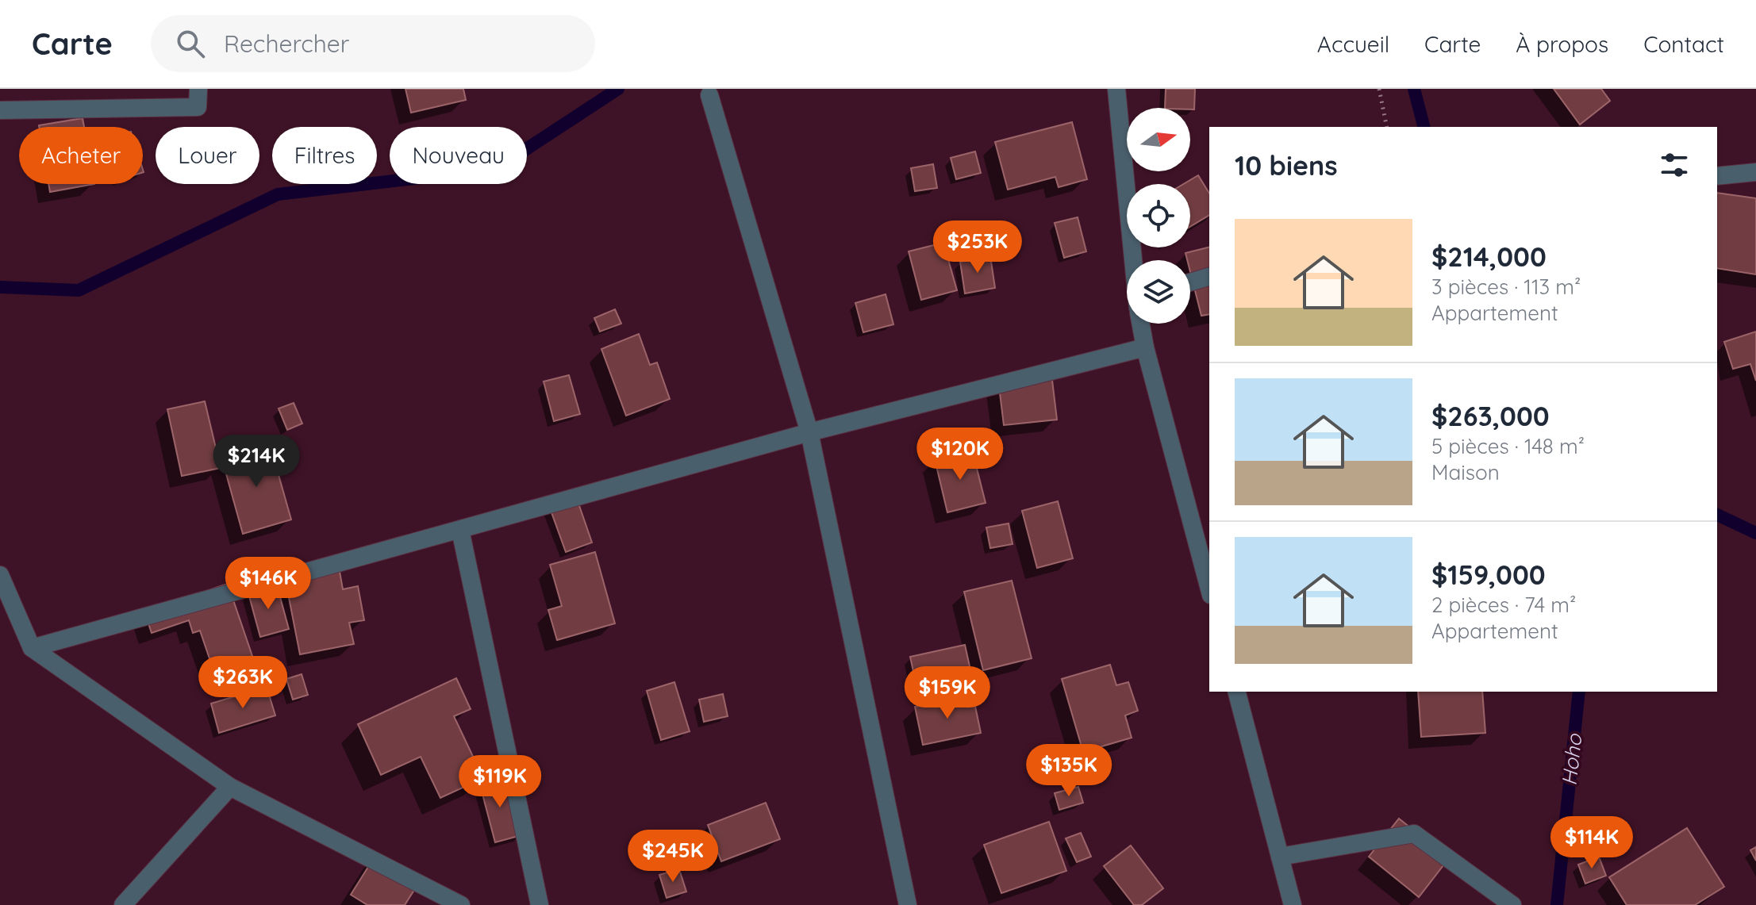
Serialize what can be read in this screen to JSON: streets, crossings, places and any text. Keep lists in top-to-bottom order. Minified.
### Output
{"water":["Hoho"],"north":"right","page":{"header":"Carte","search":"Rechercher","nav":["Accueil","Carte","À propos","Contact"],"chip":["Acheter","Louer","Filtres","Nouveau"],"heading":"10 biens","list":[{"name":"$214,000","note":"3 pièces · 113 m² · Appartement"},{"name":"$263,000","note":"5 pièces · 148 m² · Maison"},{"name":"$159,000","note":"2 pièces · 74 m² · Appartement"}],"price":["$253K","$120K","$214K","$146K","$263K","$159K","$135K","$119K","$114K","$245K"]}}
